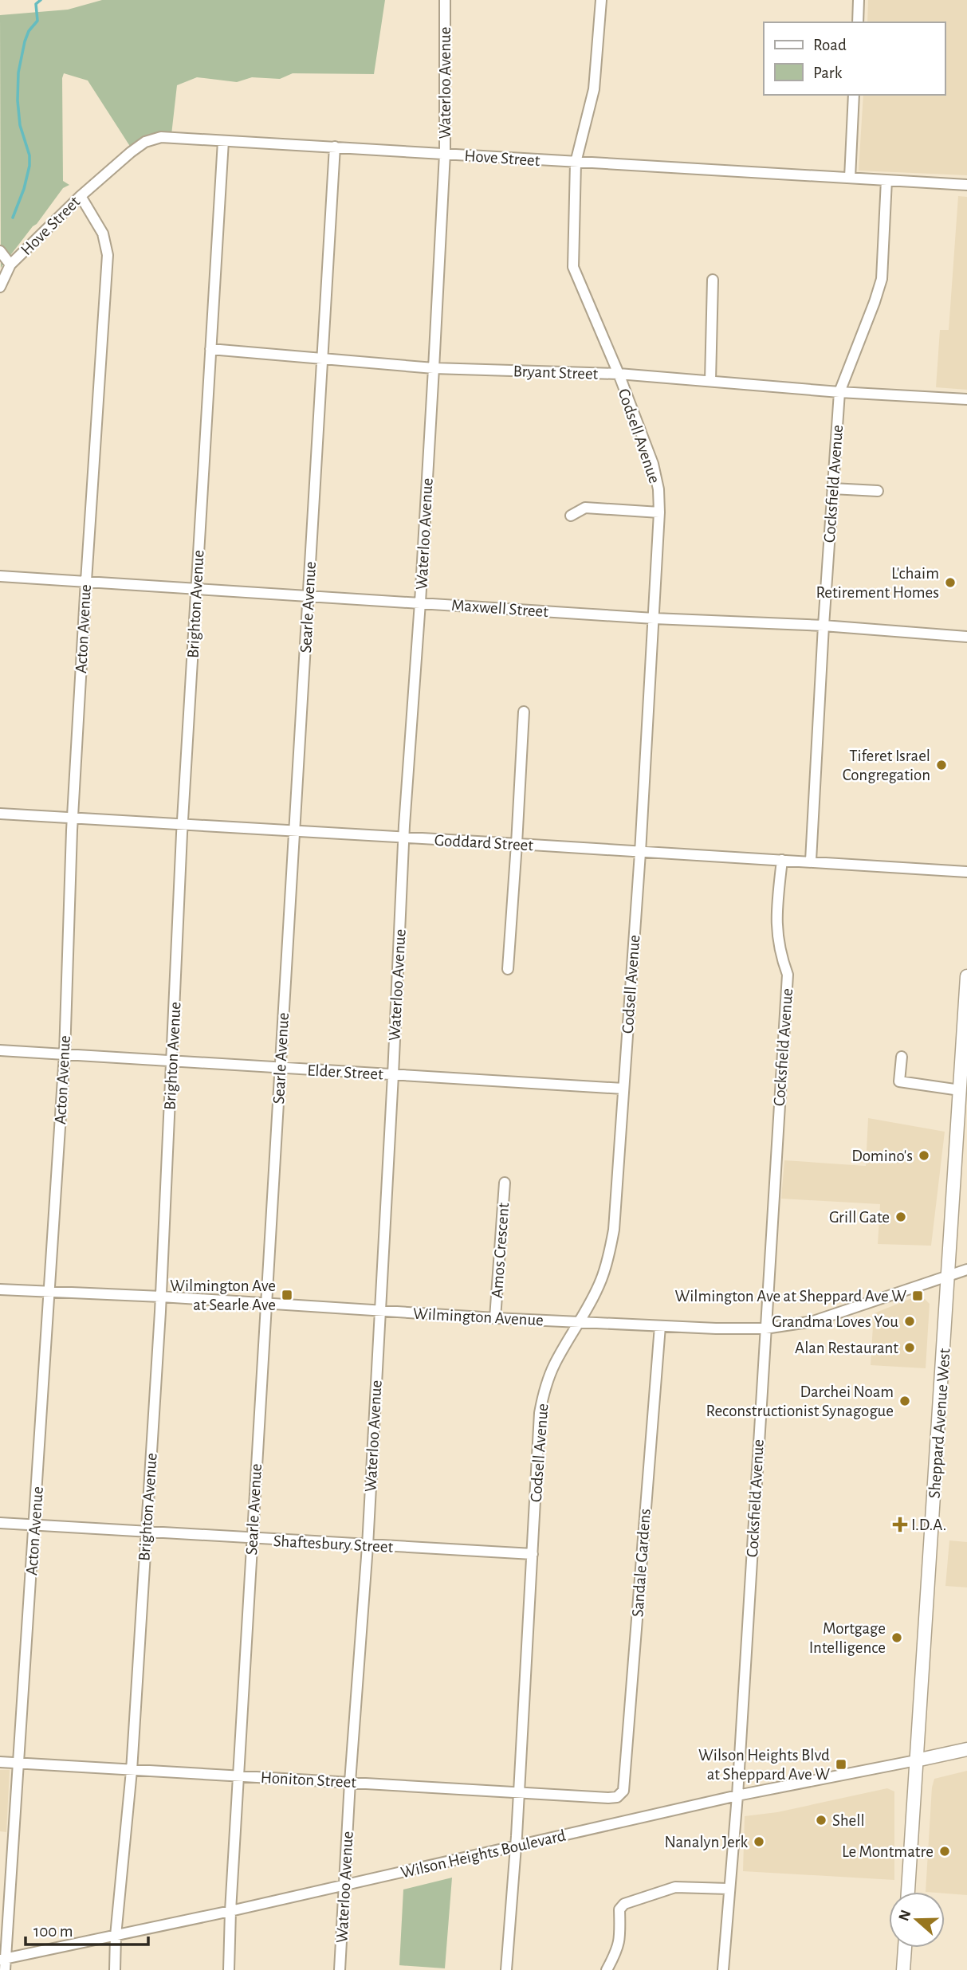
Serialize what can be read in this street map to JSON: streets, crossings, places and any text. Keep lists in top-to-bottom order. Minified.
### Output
{"streets":{"main road":["Sheppard Avenue West","Wilson Heights Boulevard"],"street":["Waterloo Avenue","Hove Street","Bryant Street","Codsell Avenue","Cocksfield Avenue","Brighton Avenue","Searle Avenue","Maxwell Street","Acton Avenue","Goddard Street","Elder Street","Amos Crescent","Wilmington Avenue","Shaftesbury Street","Sandale Gardens","Honiton Street"]},"crossings":[["Waterloo Avenue","Hove Street"],["Waterloo Avenue","Bryant Street"],["Waterloo Avenue","Maxwell Street"],["Waterloo Avenue","Goddard Street"],["Waterloo Avenue","Elder Street"],["Waterloo Avenue","Wilmington Avenue"],["Waterloo Avenue","Shaftesbury Street"],["Waterloo Avenue","Honiton Street"],["Waterloo Avenue","Wilson Heights Boulevard"],["Hove Street","Codsell Avenue"],["Hove Street","Cocksfield Avenue"],["Hove Street","Brighton Avenue"],["Hove Street","Searle Avenue"],["Hove Street","Acton Avenue"],["Bryant Street","Codsell Avenue"],["Bryant Street","Cocksfield Avenue"],["Bryant Street","Brighton Avenue"],["Bryant Street","Searle Avenue"],["Codsell Avenue","Maxwell Street"],["Codsell Avenue","Goddard Street"],["Codsell Avenue","Elder Street"],["Codsell Avenue","Wilmington Avenue"],["Codsell Avenue","Shaftesbury Street"],["Codsell Avenue","Honiton Street"],["Codsell Avenue","Wilson Heights Boulevard"],["Cocksfield Avenue","Maxwell Street"],["Cocksfield Avenue","Goddard Street"],["Cocksfield Avenue","Wilmington Avenue"],["Cocksfield Avenue","Wilson Heights Boulevard"],["Brighton Avenue","Maxwell Street"],["Brighton Avenue","Goddard Street"],["Brighton Avenue","Elder Street"],["Brighton Avenue","Wilmington Avenue"],["Brighton Avenue","Shaftesbury Street"],["Brighton Avenue","Honiton Street"],["Brighton Avenue","Wilson Heights Boulevard"],["Searle Avenue","Maxwell Street"],["Searle Avenue","Goddard Street"],["Searle Avenue","Elder Street"],["Searle Avenue","Wilmington Avenue"],["Searle Avenue","Shaftesbury Street"],["Searle Avenue","Honiton Street"],["Searle Avenue","Wilson Heights Boulevard"],["Maxwell Street","Acton Avenue"],["Acton Avenue","Goddard Street"],["Acton Avenue","Elder Street"],["Acton Avenue","Wilmington Avenue"],["Acton Avenue","Shaftesbury Street"],["Acton Avenue","Honiton Street"],["Acton Avenue","Wilson Heights Boulevard"],["Amos Crescent","Wilmington Avenue"],["Wilmington Avenue","Sheppard Avenue West"],["Wilmington Avenue","Sandale Gardens"],["Sheppard Avenue West","Wilson Heights Boulevard"],["Sandale Gardens","Honiton Street"]],"places":{"other":["L'chaim Retirement Homes","Tiferet Israel Congregation","Domino's","Grill Gate","Grandma Loves You","Alan Restaurant","Darchei Noam Reconstructionist Synagogue","Mortgage Intelligence","Shell","Nanalyn Jerk","Le Montmatre"],"transit":["Wilmington Ave at Searle Ave","Wilmington Ave at Sheppard Ave W","Wilson Heights Blvd at Sheppard Ave W"],"health":["I.D.A."]},"legend":["Road","Park"],"scale_bar":"100 m","north":"left"}
